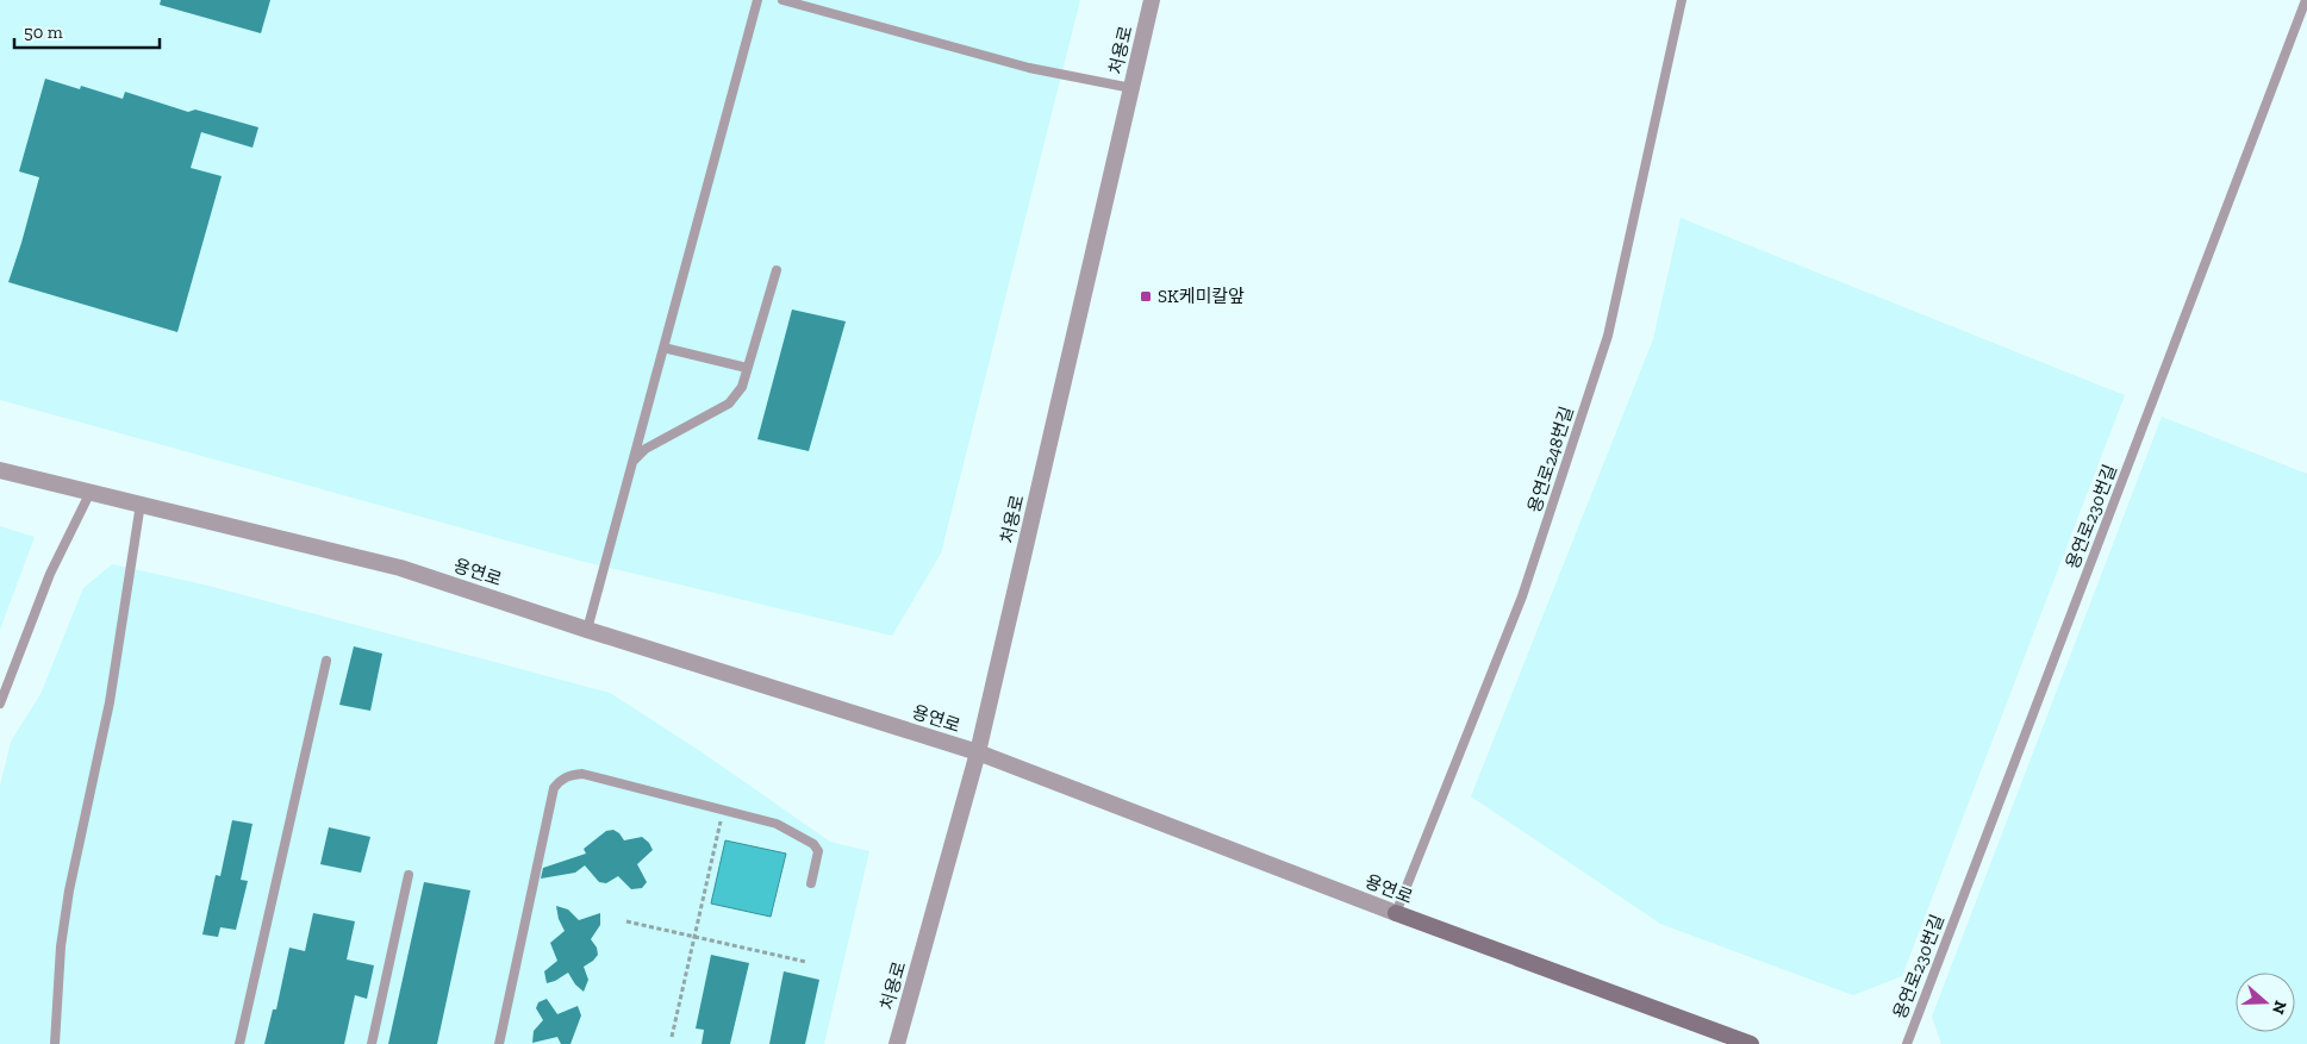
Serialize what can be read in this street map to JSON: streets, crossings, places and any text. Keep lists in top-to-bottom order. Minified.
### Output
{"streets":{"main road":["용연로"],"street":["처용로"],"lane":["용연로248번길","용연로230번길"]},"crossings":[["처용로","용연로"],["용연로248번길","용연로"]],"places":{"transit":["SK케미칼앞"]},"scale_bar":"50 m","north":"right"}
